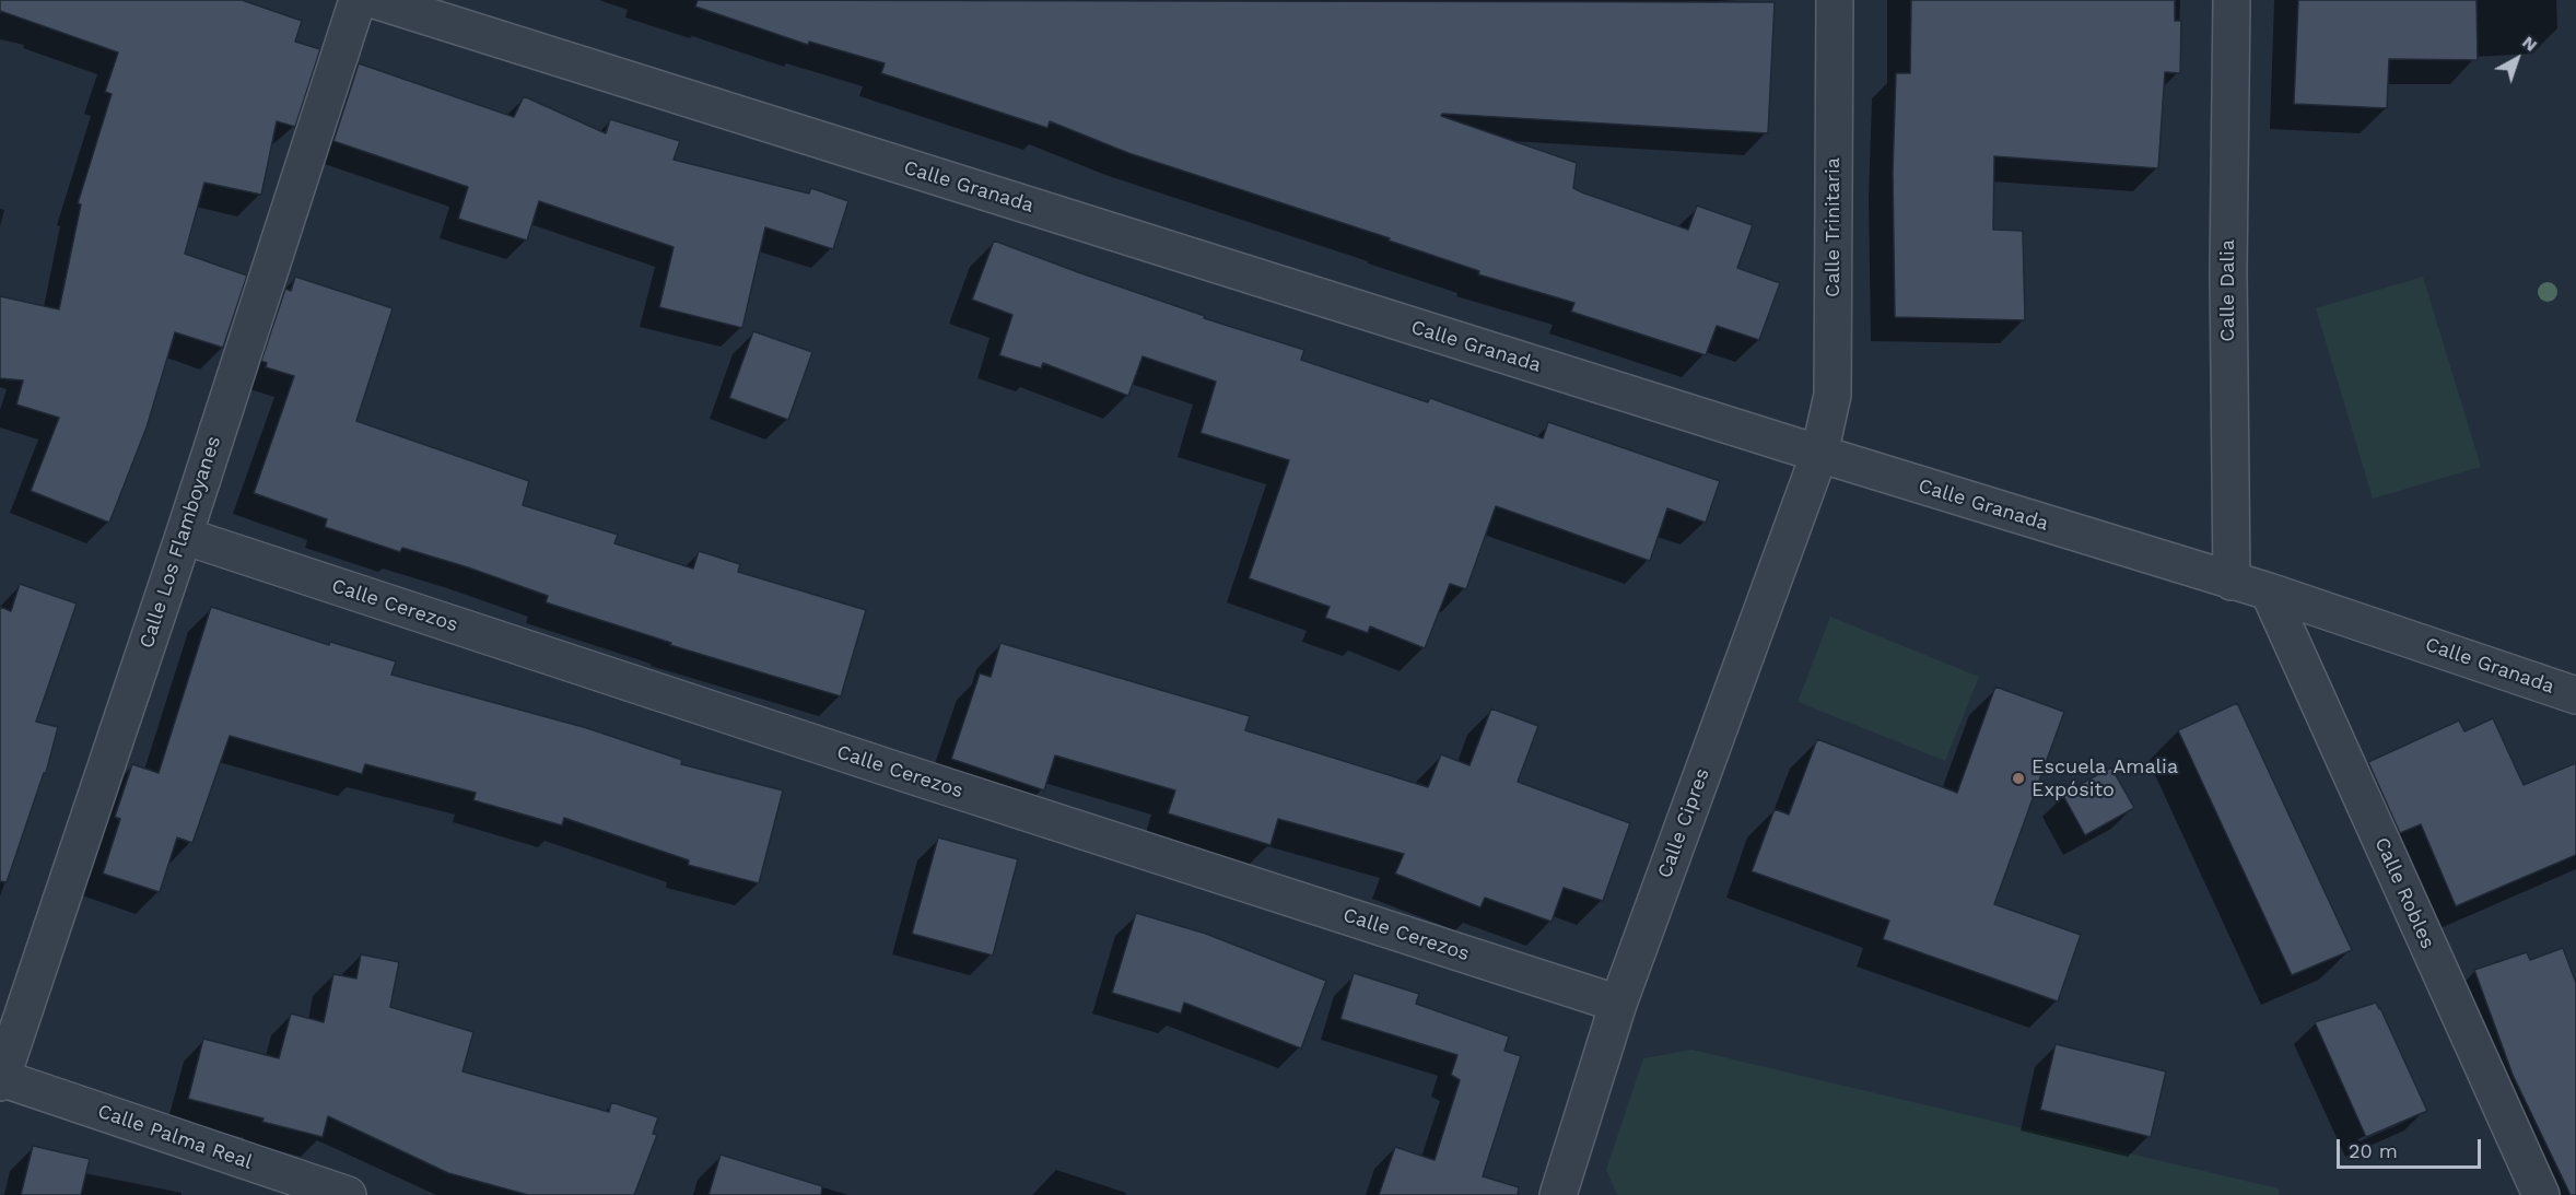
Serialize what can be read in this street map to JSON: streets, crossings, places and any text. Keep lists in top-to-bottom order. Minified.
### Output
{"streets":{"street":["Calle Granada","Calle Trinitaria","Calle Dalia","Calle Los Flamboyanes","Calle Cerezos","Calle Cipres","Calle Robles","Calle Palma Real"]},"crossings":[["Calle Granada","Calle Trinitaria"],["Calle Granada","Calle Dalia"],["Calle Granada","Calle Cipres"],["Calle Granada","Calle Robles"],["Calle Trinitaria","Calle Cipres"],["Calle Los Flamboyanes","Calle Cerezos"],["Calle Los Flamboyanes","Calle Palma Real"],["Calle Cerezos","Calle Cipres"]],"places":["Escuela Amalia Expósito"],"scale_bar":"20 m","north":"top right"}
